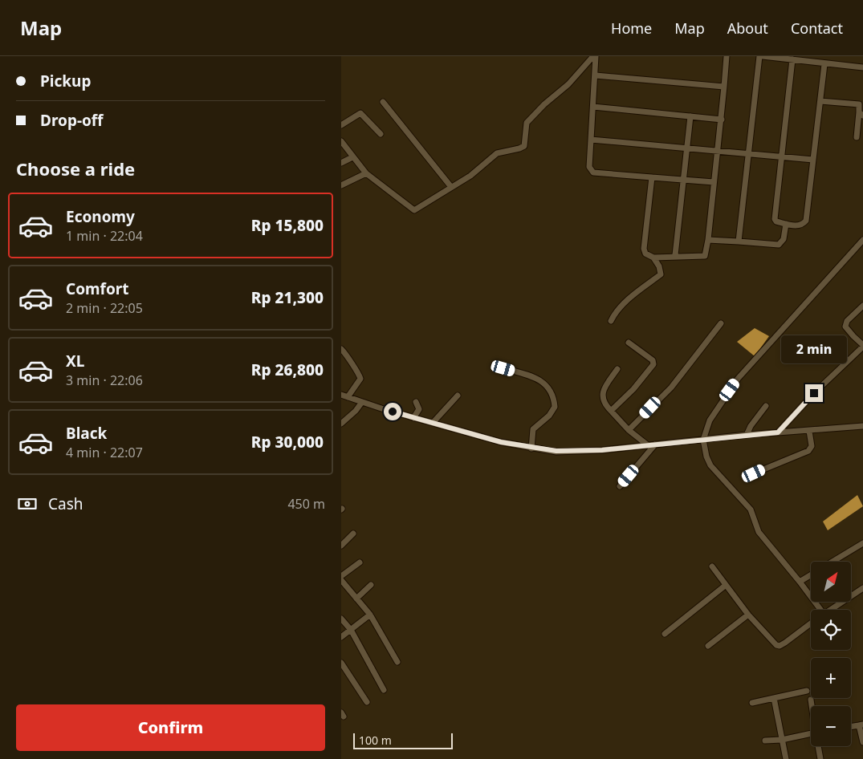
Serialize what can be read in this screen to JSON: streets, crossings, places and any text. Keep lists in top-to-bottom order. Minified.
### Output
{"scale_bar":"100 m","north":"top right","page":{"header":"Map","nav":["Home","Map","About","Contact"],"banner":["Pickup","Drop-off"],"heading":"Choose a ride","list":[{"name":"Economy","note":"1 min · 22:04","value":"Rp 15,800"},{"name":"Comfort","note":"2 min · 22:05","value":"Rp 21,300"},{"name":"XL","note":"3 min · 22:06","value":"Rp 26,800"},{"name":"Black","note":"4 min · 22:07","value":"Rp 30,000"}],"bubble":"2 min","pay":["Cash","450 m"],"map_buttons":["+","−"],"buttons":"Confirm","scale":"100 m"}}
